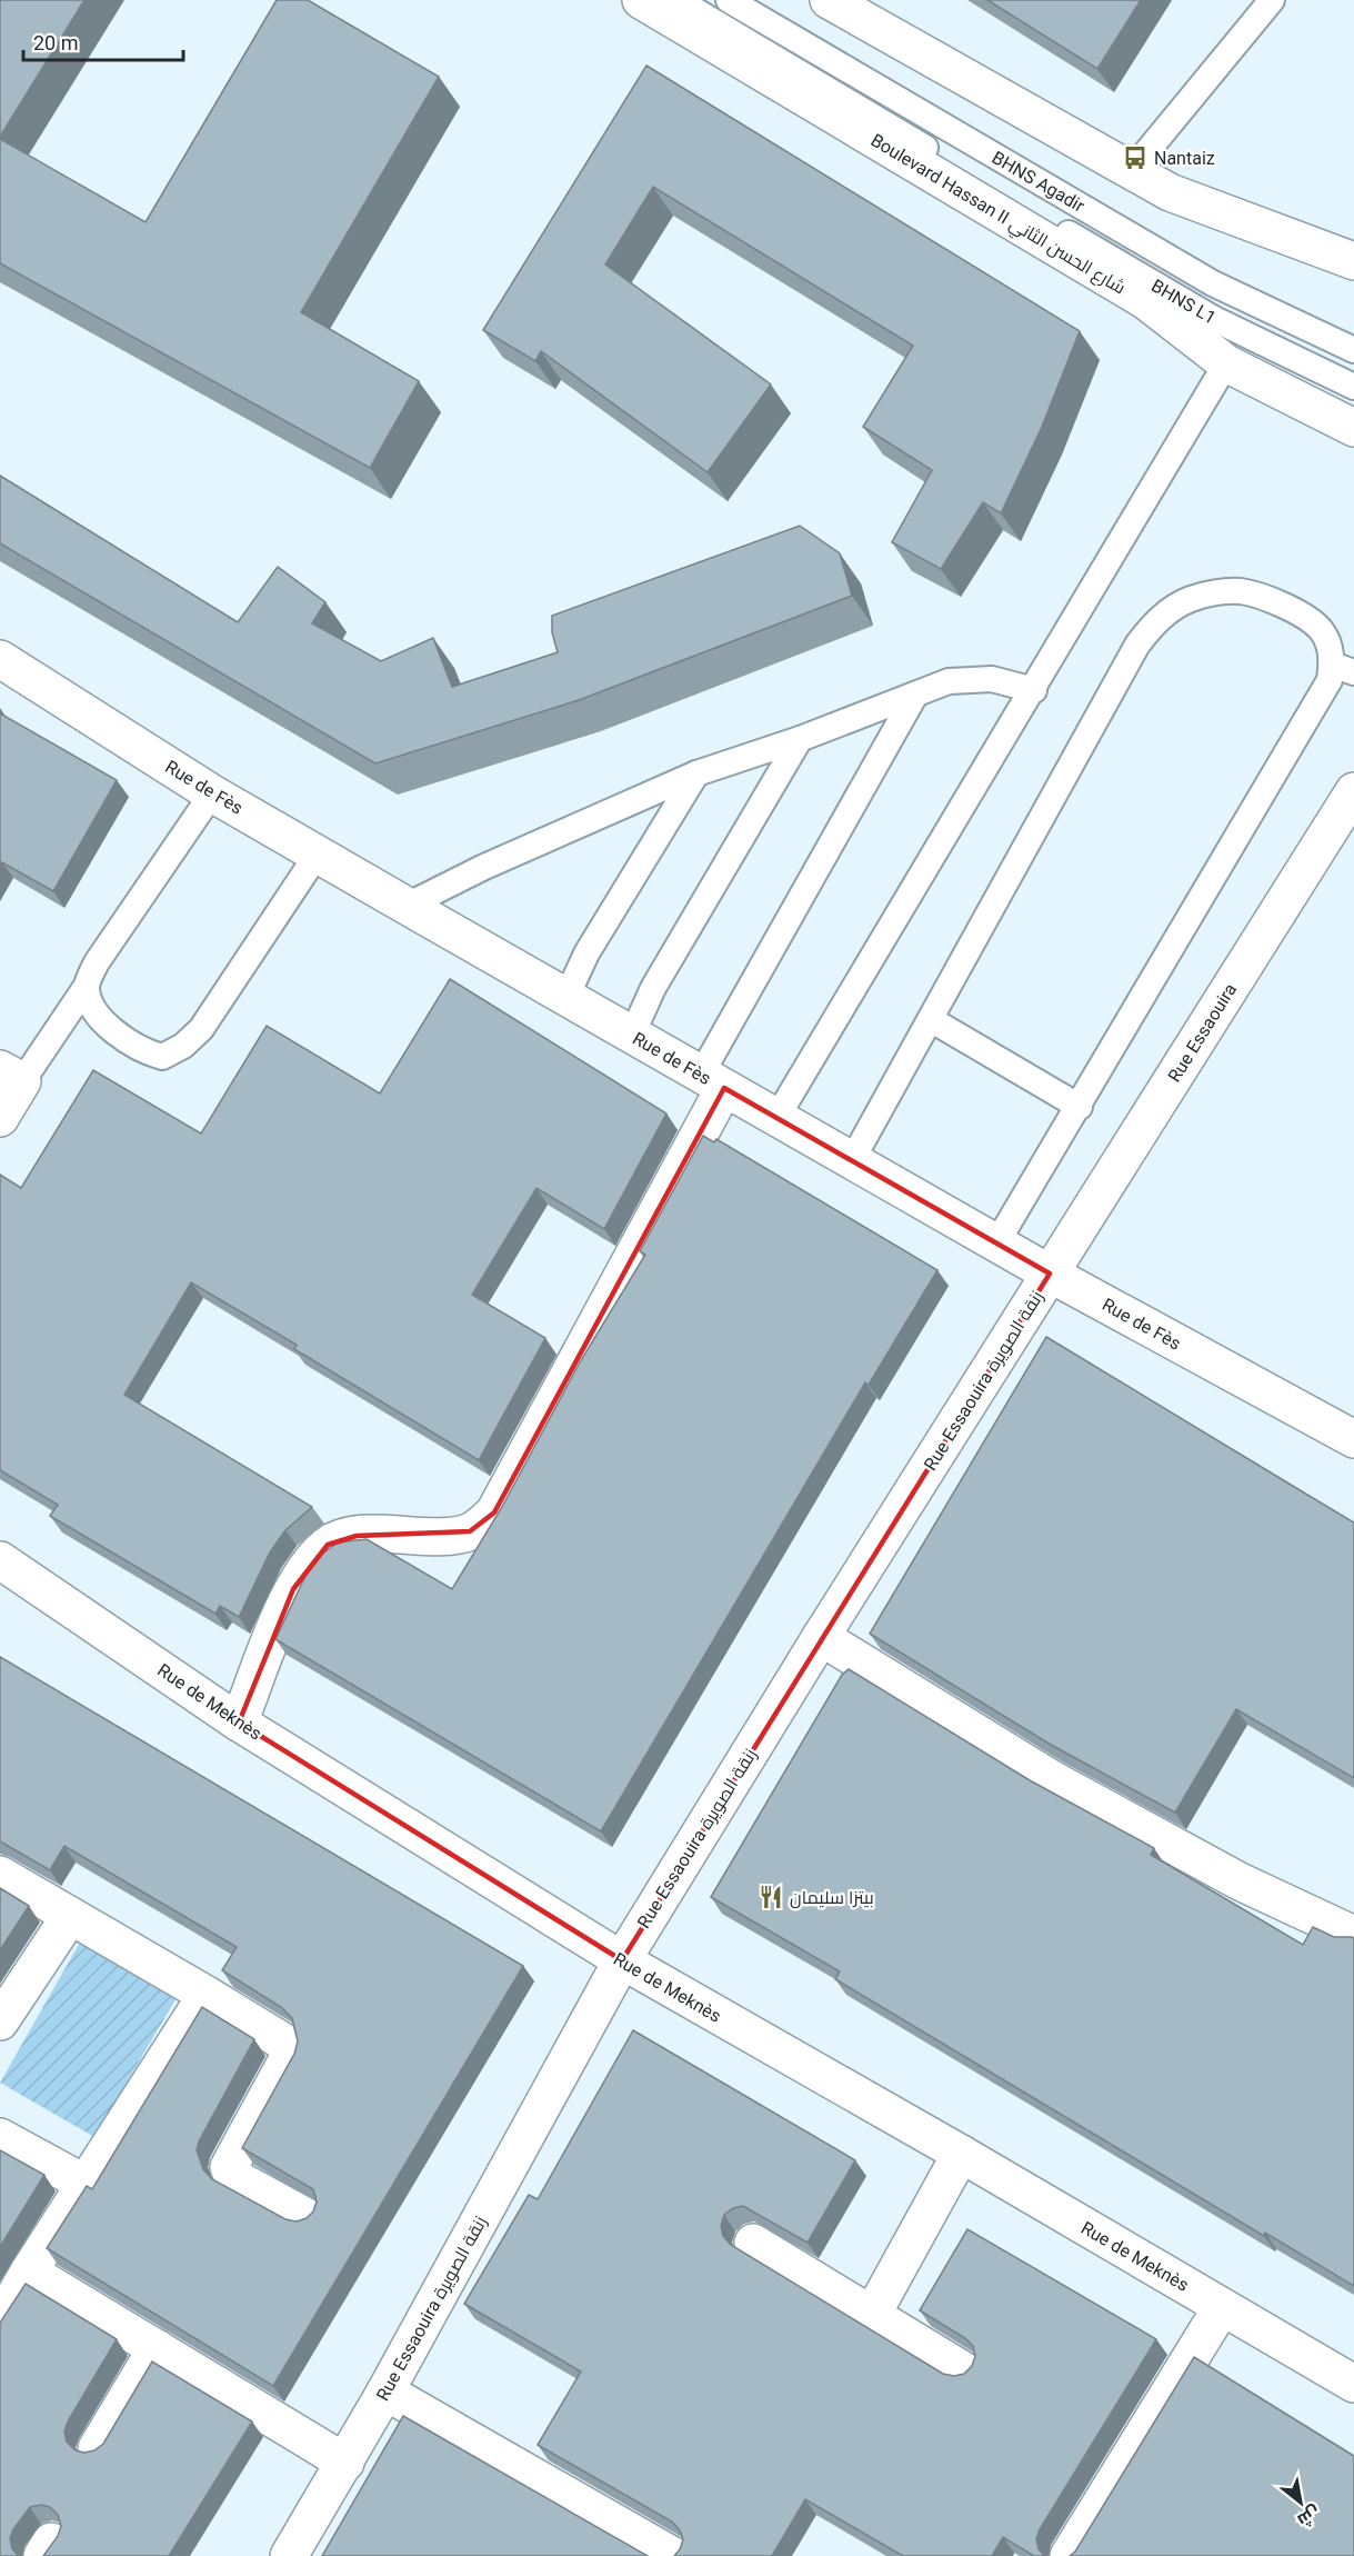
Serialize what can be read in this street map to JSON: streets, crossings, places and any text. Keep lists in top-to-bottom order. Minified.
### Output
{"streets":{"street":["Boulevard Hassan II شارع الحسن الثاني","Rue de Fès","Rue Essaouira","Rue Essaouira زنقة الصويرة","Rue de Meknès"],"lane":["BHNS Agadir","BHNS L1"]},"crossings":[["Rue de Fès","Rue Essaouira"],["Rue de Fès","Rue Essaouira زنقة الصويرة"],["Rue Essaouira","Rue Essaouira زنقة الصويرة"],["Rue Essaouira زنقة الصويرة","Rue de Meknès"]],"places":{"bus stop":["Nantaiz"],"restaurant":["بيتزا سليمان"]},"scale_bar":"20 m","north":"bottom right"}
